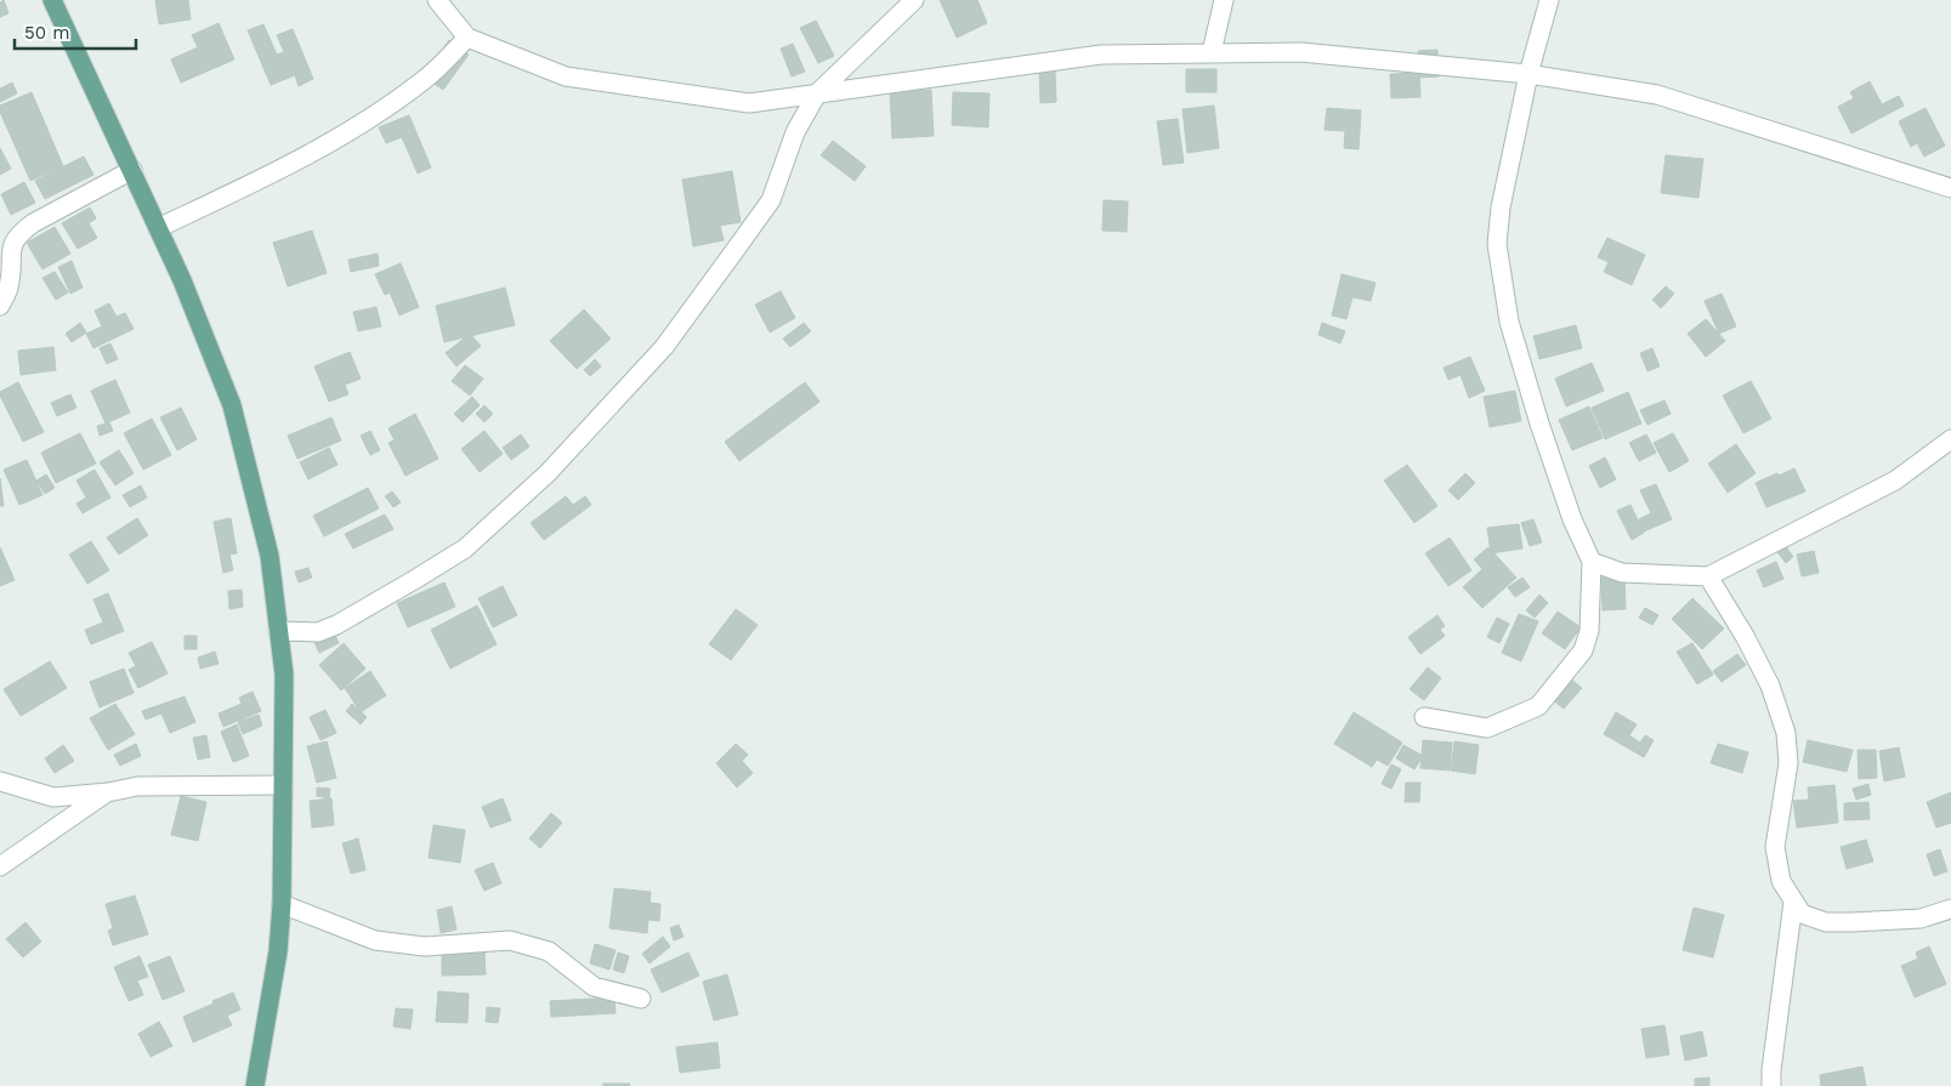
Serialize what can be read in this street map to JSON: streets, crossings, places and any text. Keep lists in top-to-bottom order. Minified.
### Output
{"scale_bar":"50 m"}
